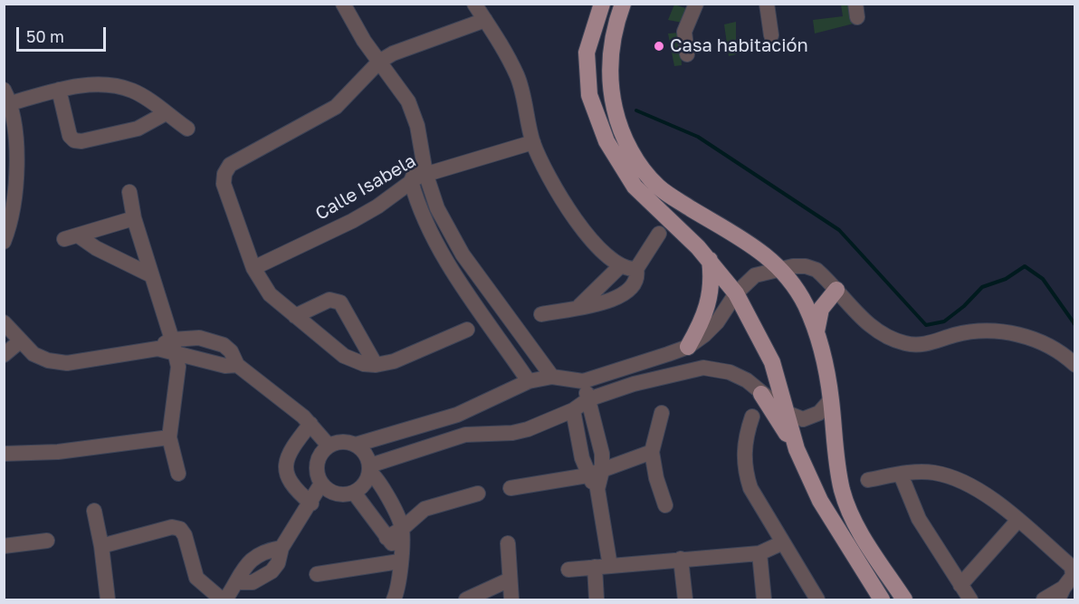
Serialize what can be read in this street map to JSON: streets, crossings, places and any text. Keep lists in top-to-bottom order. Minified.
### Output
{"streets":{"street":["Calle Isabela"]},"places":["Casa habitación"],"scale_bar":"50 m"}
